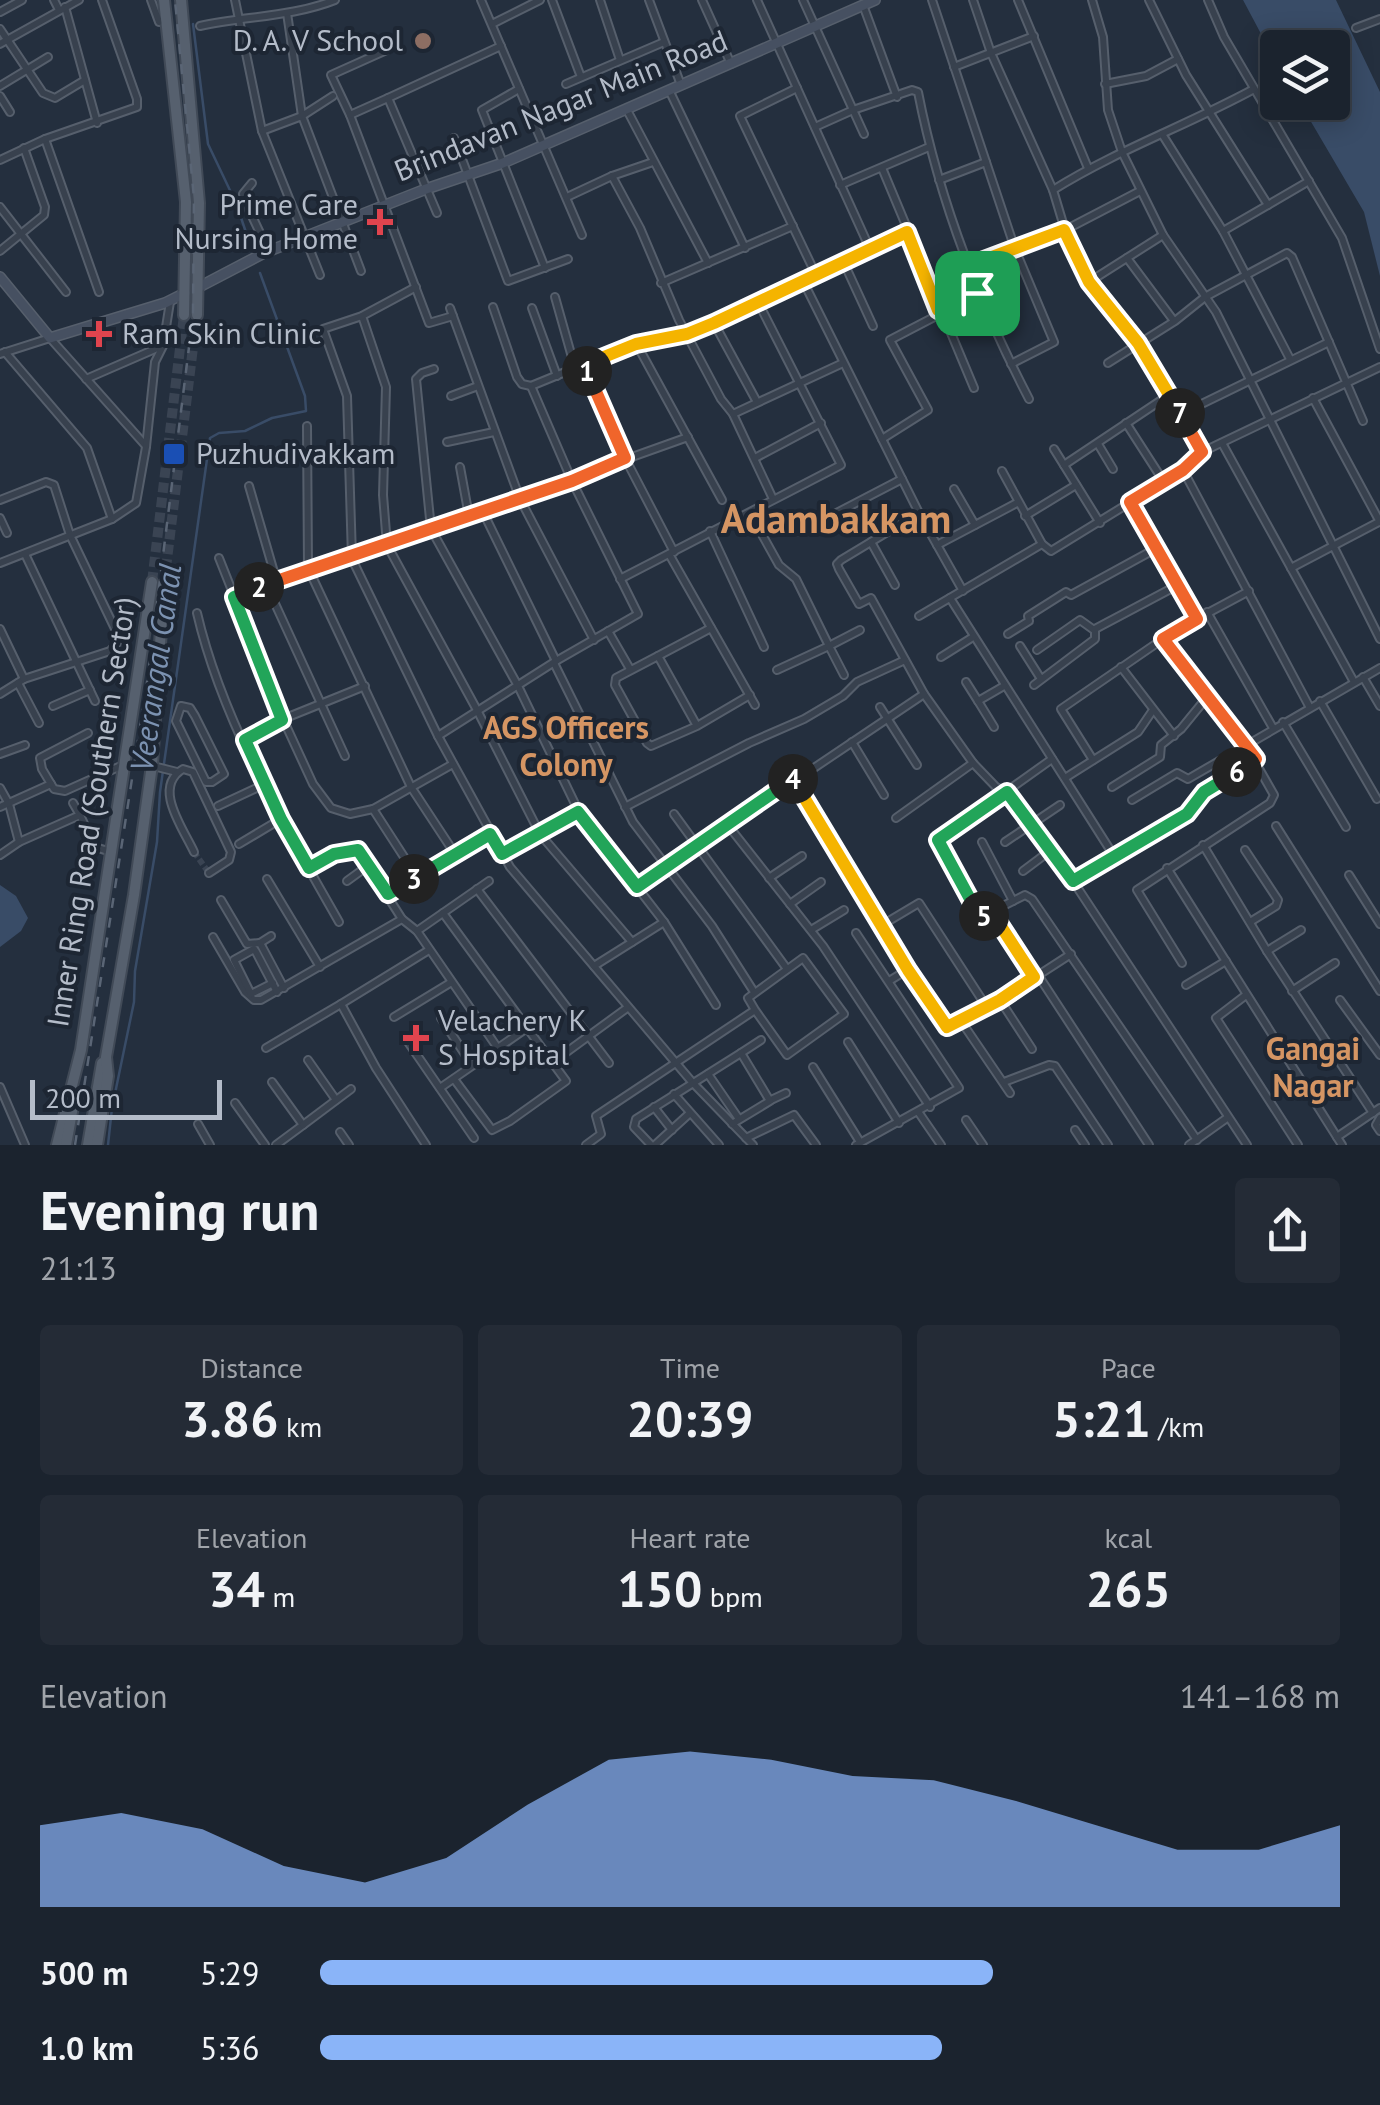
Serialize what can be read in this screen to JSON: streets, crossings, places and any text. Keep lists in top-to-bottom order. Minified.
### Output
{"streets":{"main road":["Inner Ring Road (Southern Sector)"],"street":["Brindavan Nagar Main Road"]},"districts":["Adambakkam","AGS Officers Colony","Gangai Nagar"],"water":["Veerangal Canal"],"places":{"other":["D. A. V School"],"health":["Prime Care Nursing Home","Ram Skin Clinic","Velachery K S Hospital"],"transit":["Puzhudivakkam"]},"scale_bar":"200 m","page":{"pins":["1","7","2","6","4","3","5"],"scale":"200 m","heading":["Evening run","21:13"],"stats":[["Distance","3.86 km"],["Time","20:39"],["Pace","5:21 /km"],["Elevation","34 m"],["Heart rate","150 bpm"],["kcal","265"]],"chart":["Elevation","141–168 m"],"list":[{"name":"500 m","note":"5:29"},{"name":"1.0 km","note":"5:36"}]}}
